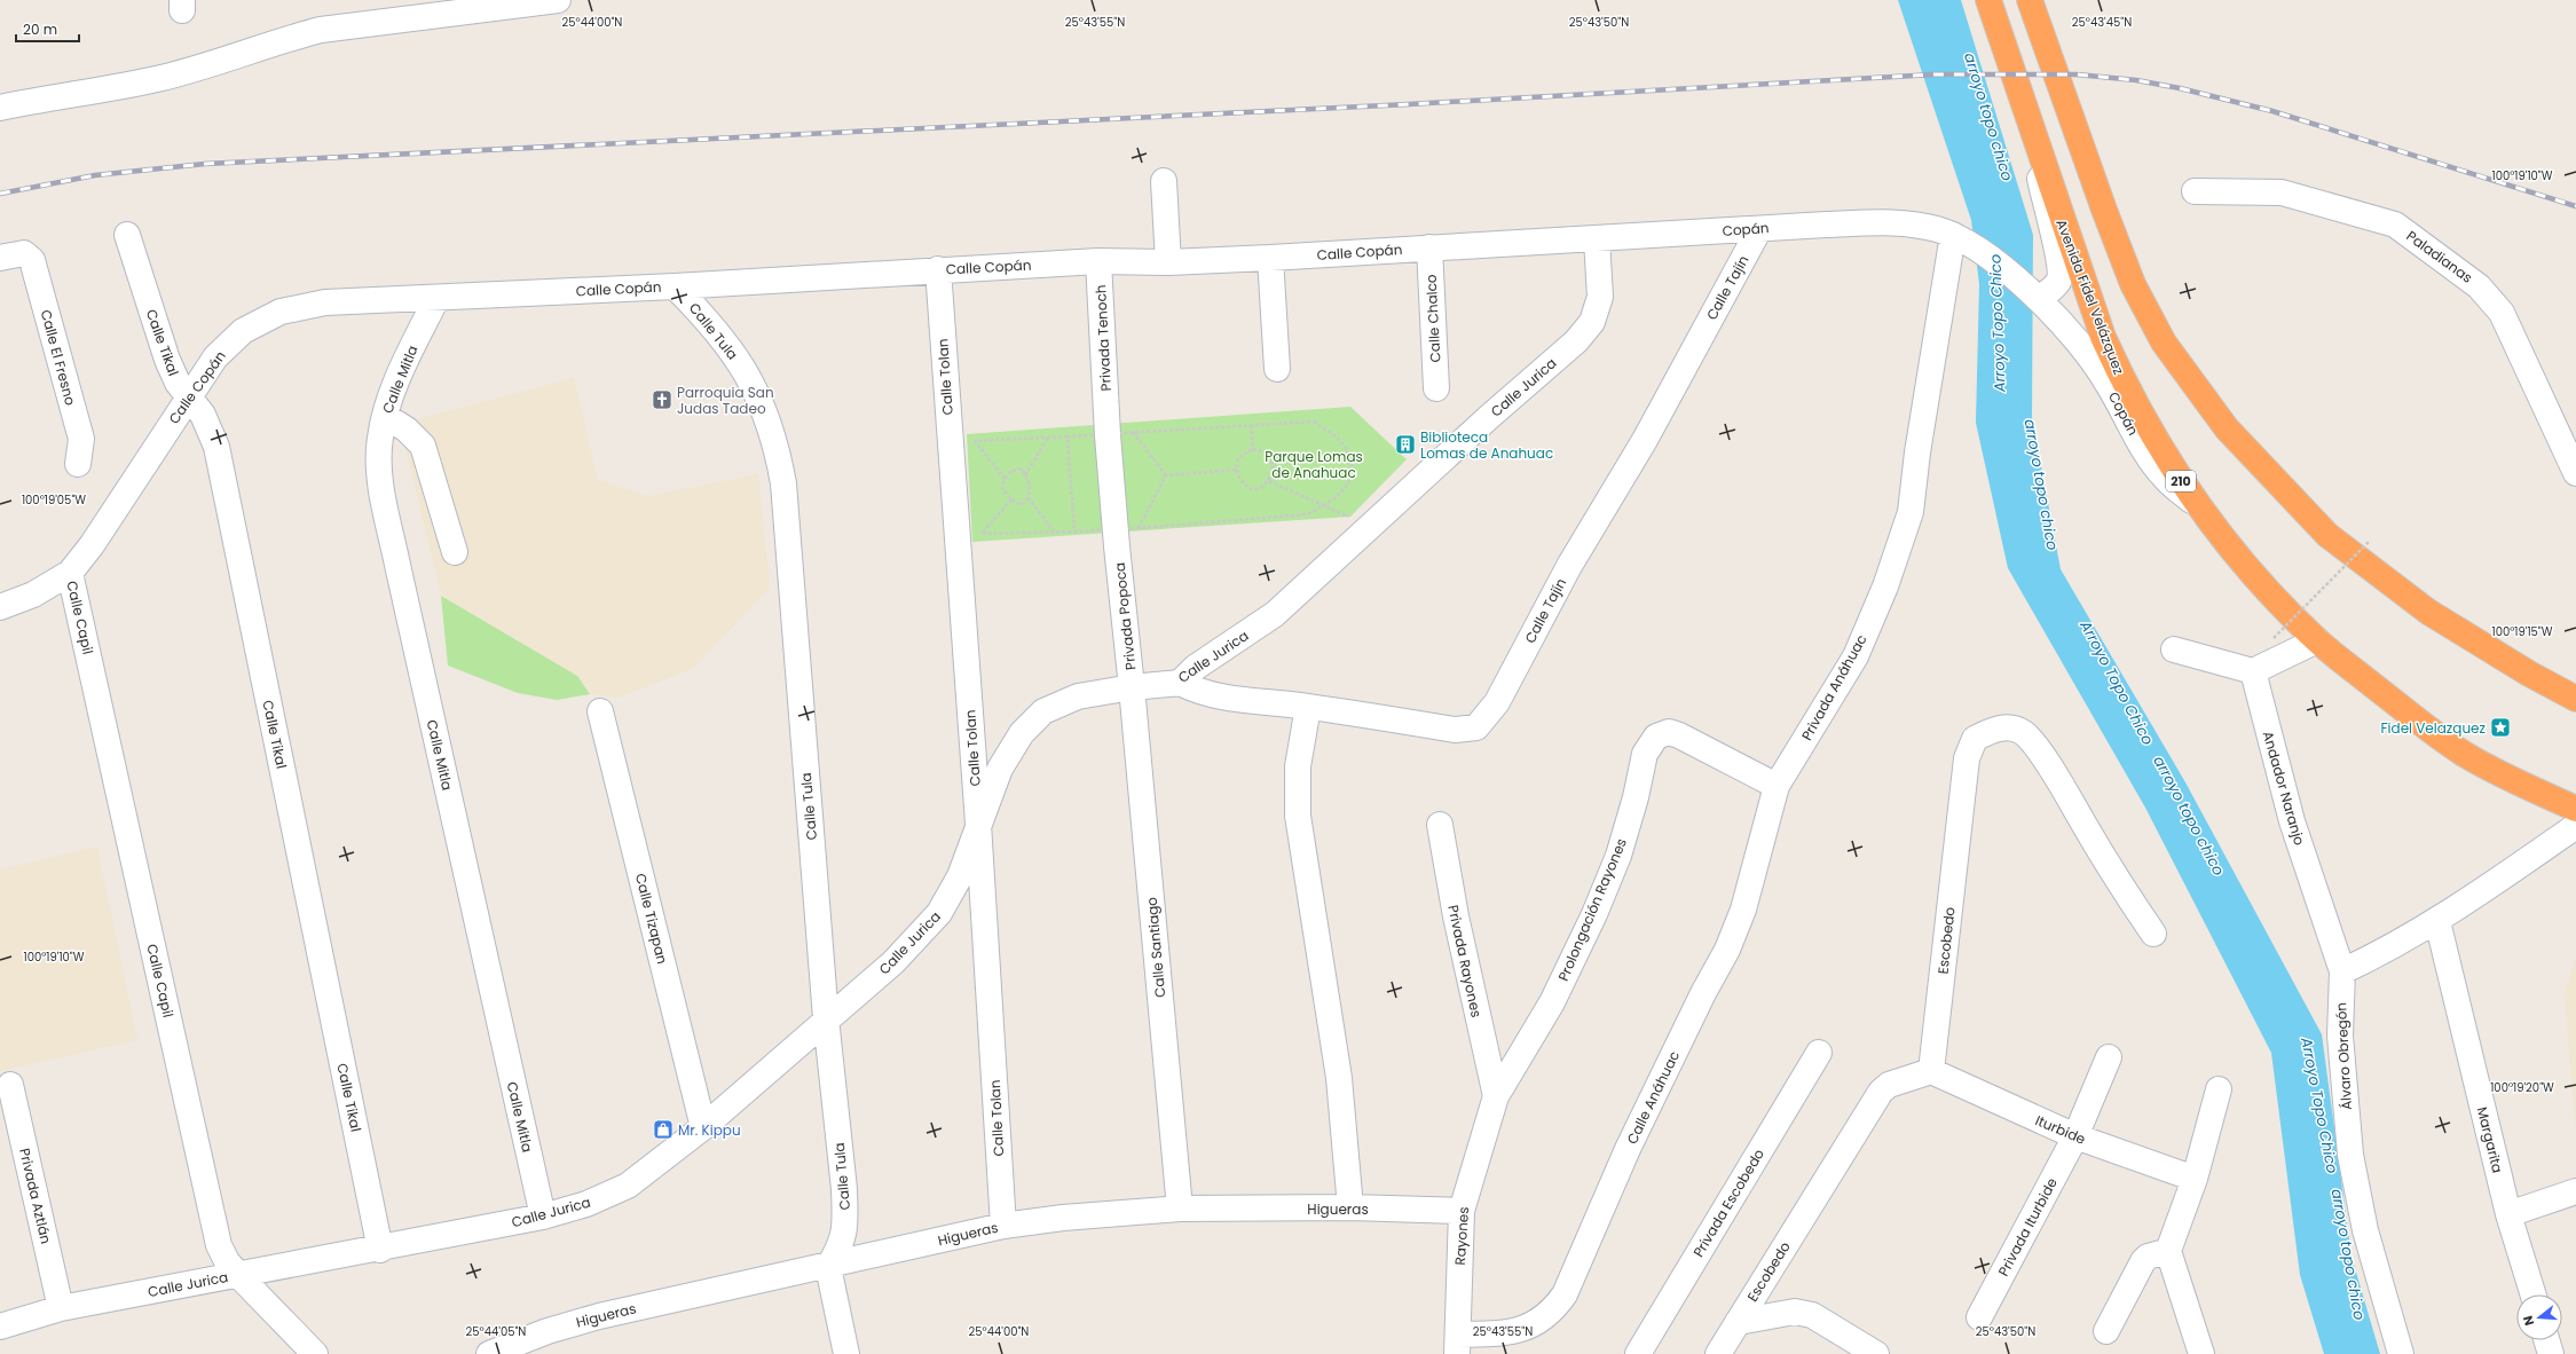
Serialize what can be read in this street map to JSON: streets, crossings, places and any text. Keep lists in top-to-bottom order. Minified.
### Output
{"streets":{"highway":["Avenida Fidel Velázquez","210"],"street":["Copán","Calle Copán","Paladianas","Calle Tajín","Calle Chalco","Calle Tula","Privada Tenoch","Calle Tikal","Calle El Fresno","Calle Tolan","Calle Mitla","Calle Jurica","Privada Popoca","Calle Capil","Privada Anáhuac","Andador Naranjo","Prolongación Rayones","Calle Tizapan","Escobedo","Calle Santiago","Privada Rayones","Álvaro Obregón","Calle Anáhuac","Iturbide","Margarita","Privada Aztlán","Privada Escobedo","Higueras","Privada Iturbide","Rayones"]},"crossings":[["Copán","Calle Copán"],["Copán","Calle Tajín"],["Copán","Avenida Fidel Velázquez"],["Copán","Calle Chalco"],["Copán","Calle Jurica"],["Copán","Privada Anáhuac"],["Calle Copán","Calle Chalco"],["Calle Copán","Calle Tula"],["Calle Copán","Privada Tenoch"],["Calle Copán","Calle Tikal"],["Calle Copán","Calle Tolan"],["Calle Copán","Calle Mitla"],["Calle Copán","Calle Capil"],["Calle Tajín","Calle Jurica"],["Calle Tula","Calle Jurica"],["Calle Tula","Higueras"],["Privada Tenoch","Privada Popoca"],["Calle Tikal","Calle Jurica"],["Calle Tolan","Calle Jurica"],["Calle Tolan","Higueras"],["Calle Mitla","Calle Jurica"],["Calle Jurica","Privada Popoca"],["Calle Jurica","Calle Capil"],["Calle Jurica","Calle Tizapan"],["Calle Jurica","Calle Santiago"],["Calle Jurica","Privada Aztlán"],["Privada Popoca","Calle Santiago"],["Privada Anáhuac","Prolongación Rayones"],["Privada Anáhuac","Calle Anáhuac"],["Andador Naranjo","Álvaro Obregón"],["Prolongación Rayones","Privada Rayones"],["Prolongación Rayones","Calle Anáhuac"],["Prolongación Rayones","Rayones"],["Escobedo","Iturbide"],["Calle Santiago","Higueras"],["Privada Rayones","Rayones"],["Calle Anáhuac","Rayones"],["Iturbide","Privada Iturbide"],["Higueras","Rayones"]],"water":["arroyo topo chico","Arroyo Topo Chico"],"parks":["Parque Lomas de Anahuac"],"places":{"church":["Parroquia San Judas Tadeo"],"building":["Biblioteca Lomas de Anahuac"],"place":["Fidel Velazquez"],"shop":["Mr. Kippu"]},"scale_bar":"20 m","north":"left","coordinates":["25°44'00\"N","25°43'55\"N","25°43'50\"N","25°43'45\"N","100°19'10\"W","100°19'05\"W","100°19'15\"W","100°19'20\"W","25°44'05\"N"]}
